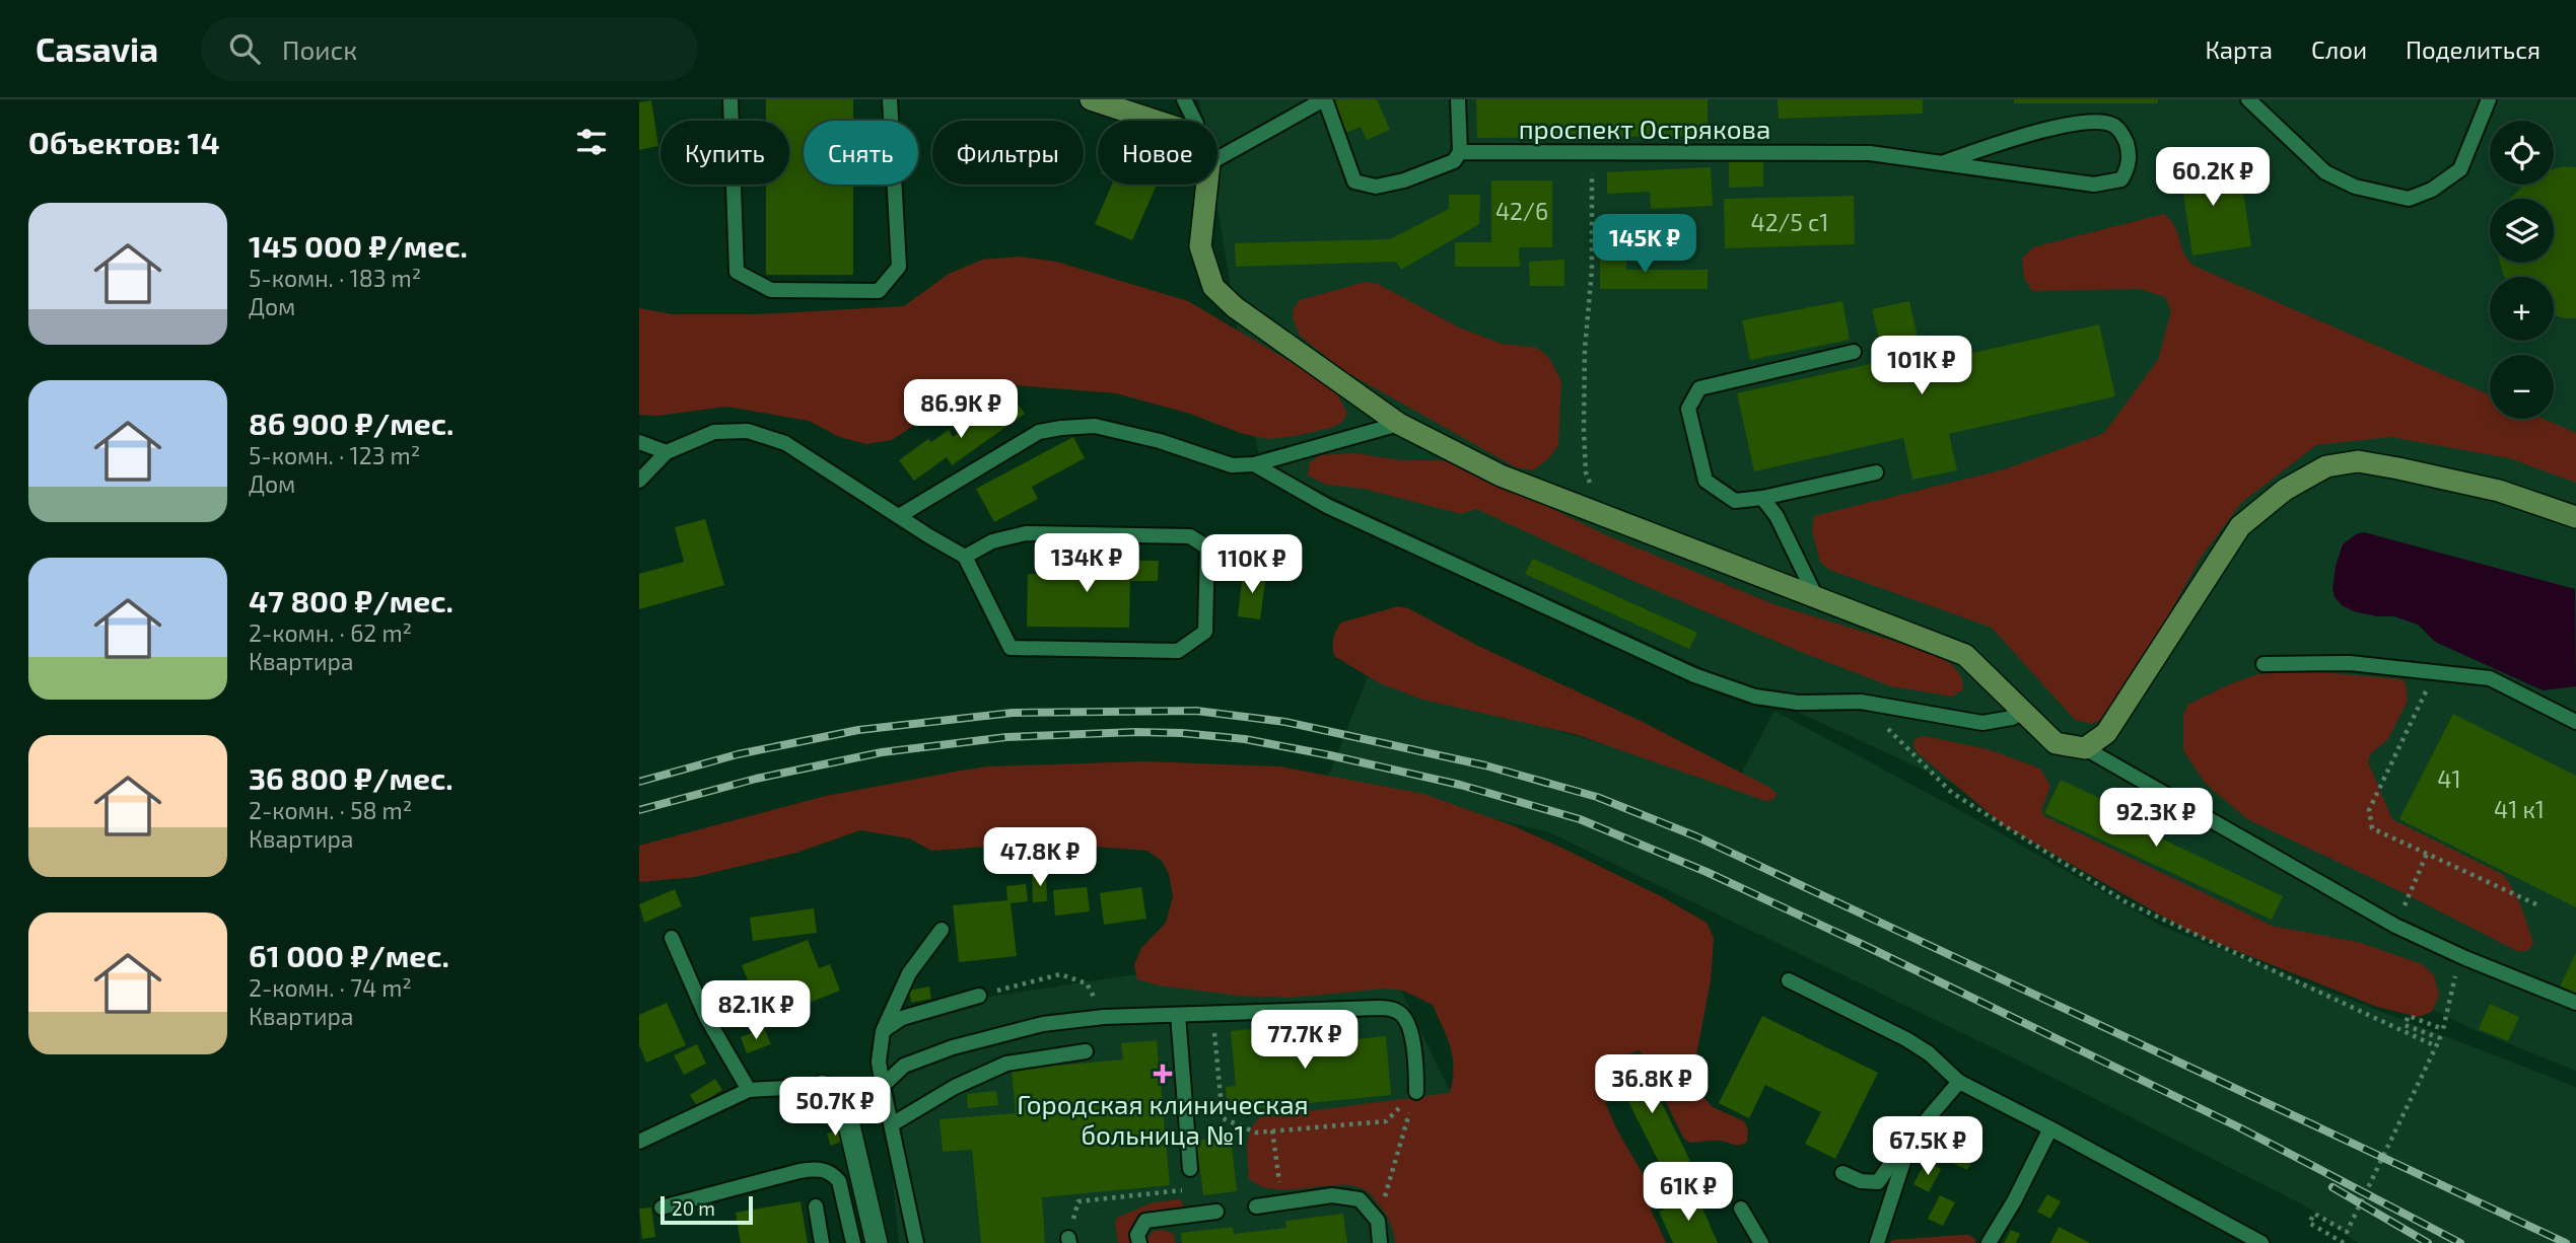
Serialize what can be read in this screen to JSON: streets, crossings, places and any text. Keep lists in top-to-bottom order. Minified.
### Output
{"streets":{"lane":["проспект Острякова"]},"places":{"health":["Городская клиническая больница №1"]},"house_numbers":["42/6","42/5 с1","41","41 к1"],"scale_bar":"20 m","page":{"header":"Casavia","search":"Поиск","nav":["Карта","Слои","Поделиться"],"heading":"Объектов: 14","map_buttons":["+","−"],"chip":["Купить","Снять","Фильтры","Новое"],"price":["60.2K ₽","145K ₽","101K ₽","86.9K ₽","134K ₽","110K ₽","92.3K ₽","47.8K ₽","82.1K ₽","77.7K ₽","36.8K ₽","50.7K ₽","67.5K ₽","61K ₽"],"list":[{"name":"145 000 ₽/мес.","note":"5-комн. · 183 m² · Дом"},{"name":"86 900 ₽/мес.","note":"5-комн. · 123 m² · Дом"},{"name":"47 800 ₽/мес.","note":"2-комн. · 62 m² · Квартира"},{"name":"36 800 ₽/мес.","note":"2-комн. · 58 m² · Квартира"},{"name":"61 000 ₽/мес.","note":"2-комн. · 74 m² · Квартира"}],"scale":"20 m"}}
